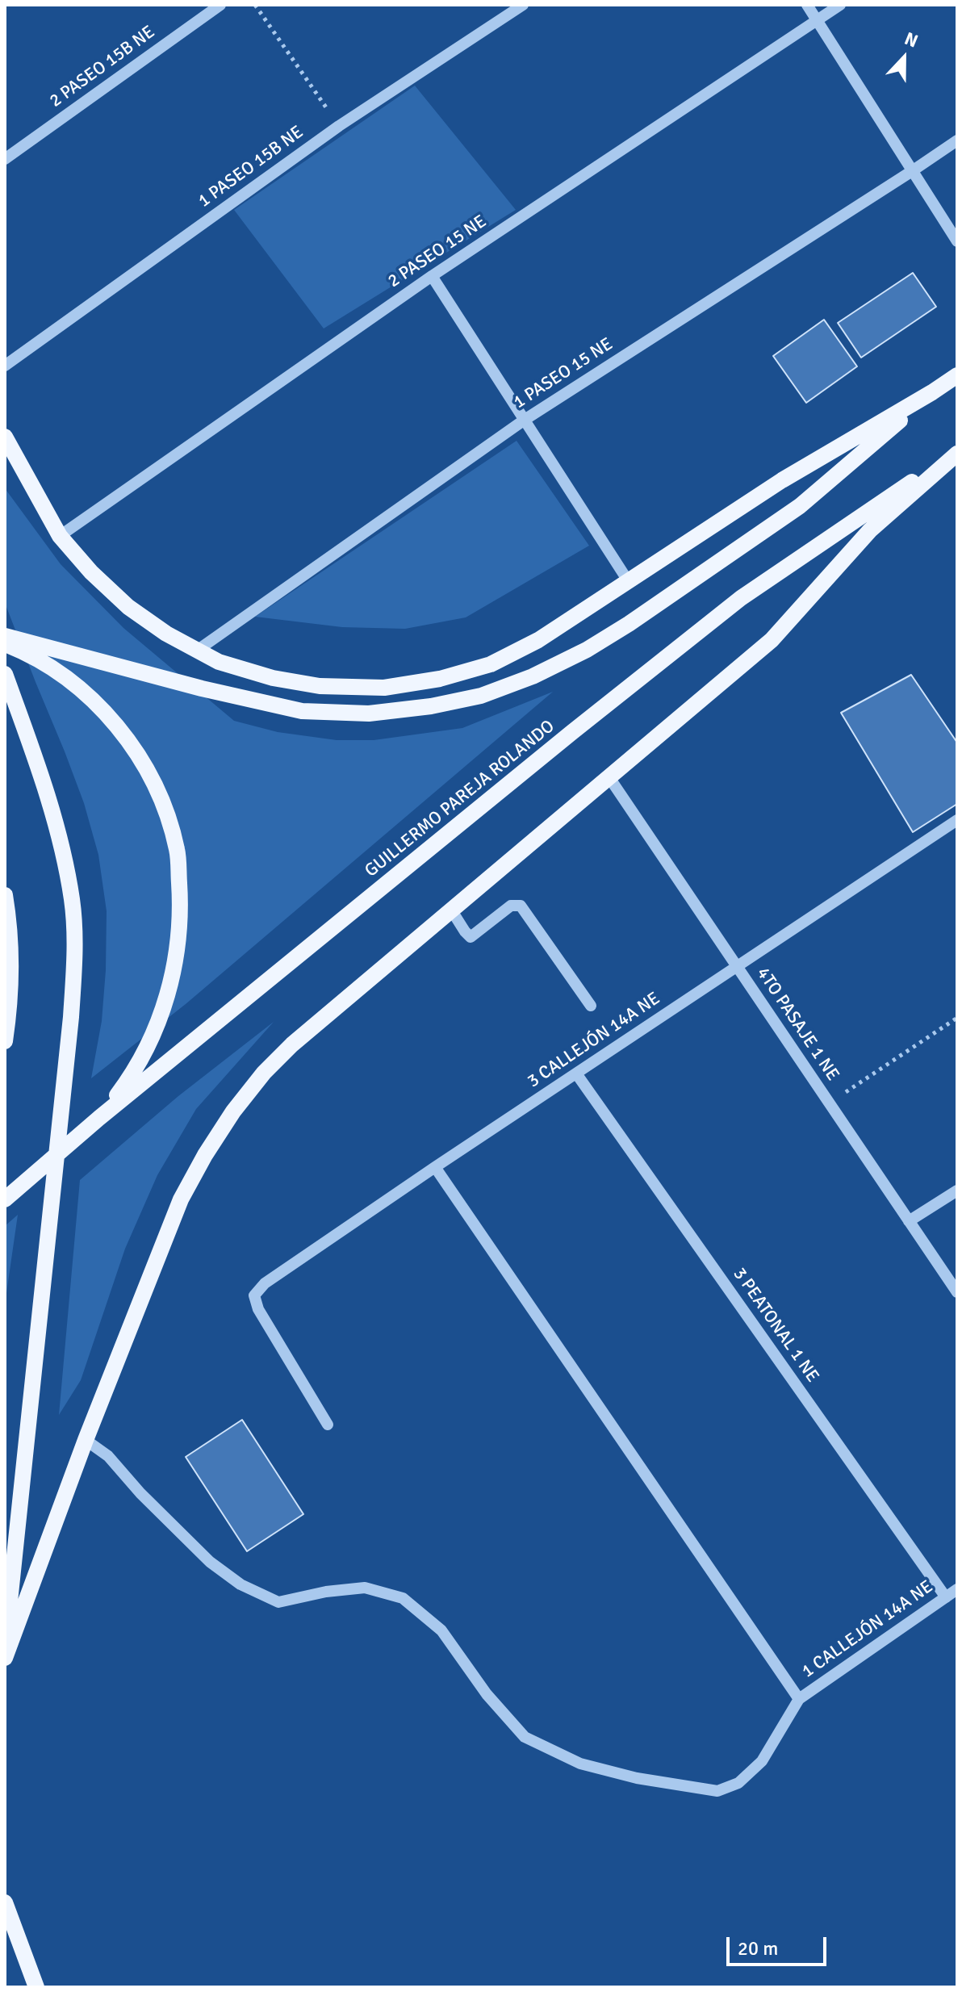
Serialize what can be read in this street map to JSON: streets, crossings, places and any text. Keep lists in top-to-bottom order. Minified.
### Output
{"streets":{"main road":["GUILLERMO PAREJA ROLANDO"],"street":["2 PASEO 15B NE","1 PASEO 15B NE","2 PASEO 15 NE","1 PASEO 15 NE","4TO PASAJE 1 NE","3 CALLEJÓN 14A NE","3 PEATONAL 1 NE","1 CALLEJÓN 14A NE"]},"crossings":[["4TO PASAJE 1 NE","3 CALLEJÓN 14A NE"],["3 CALLEJÓN 14A NE","3 PEATONAL 1 NE"],["3 PEATONAL 1 NE","1 CALLEJÓN 14A NE"]],"scale_bar":"20 m","north":"top"}
